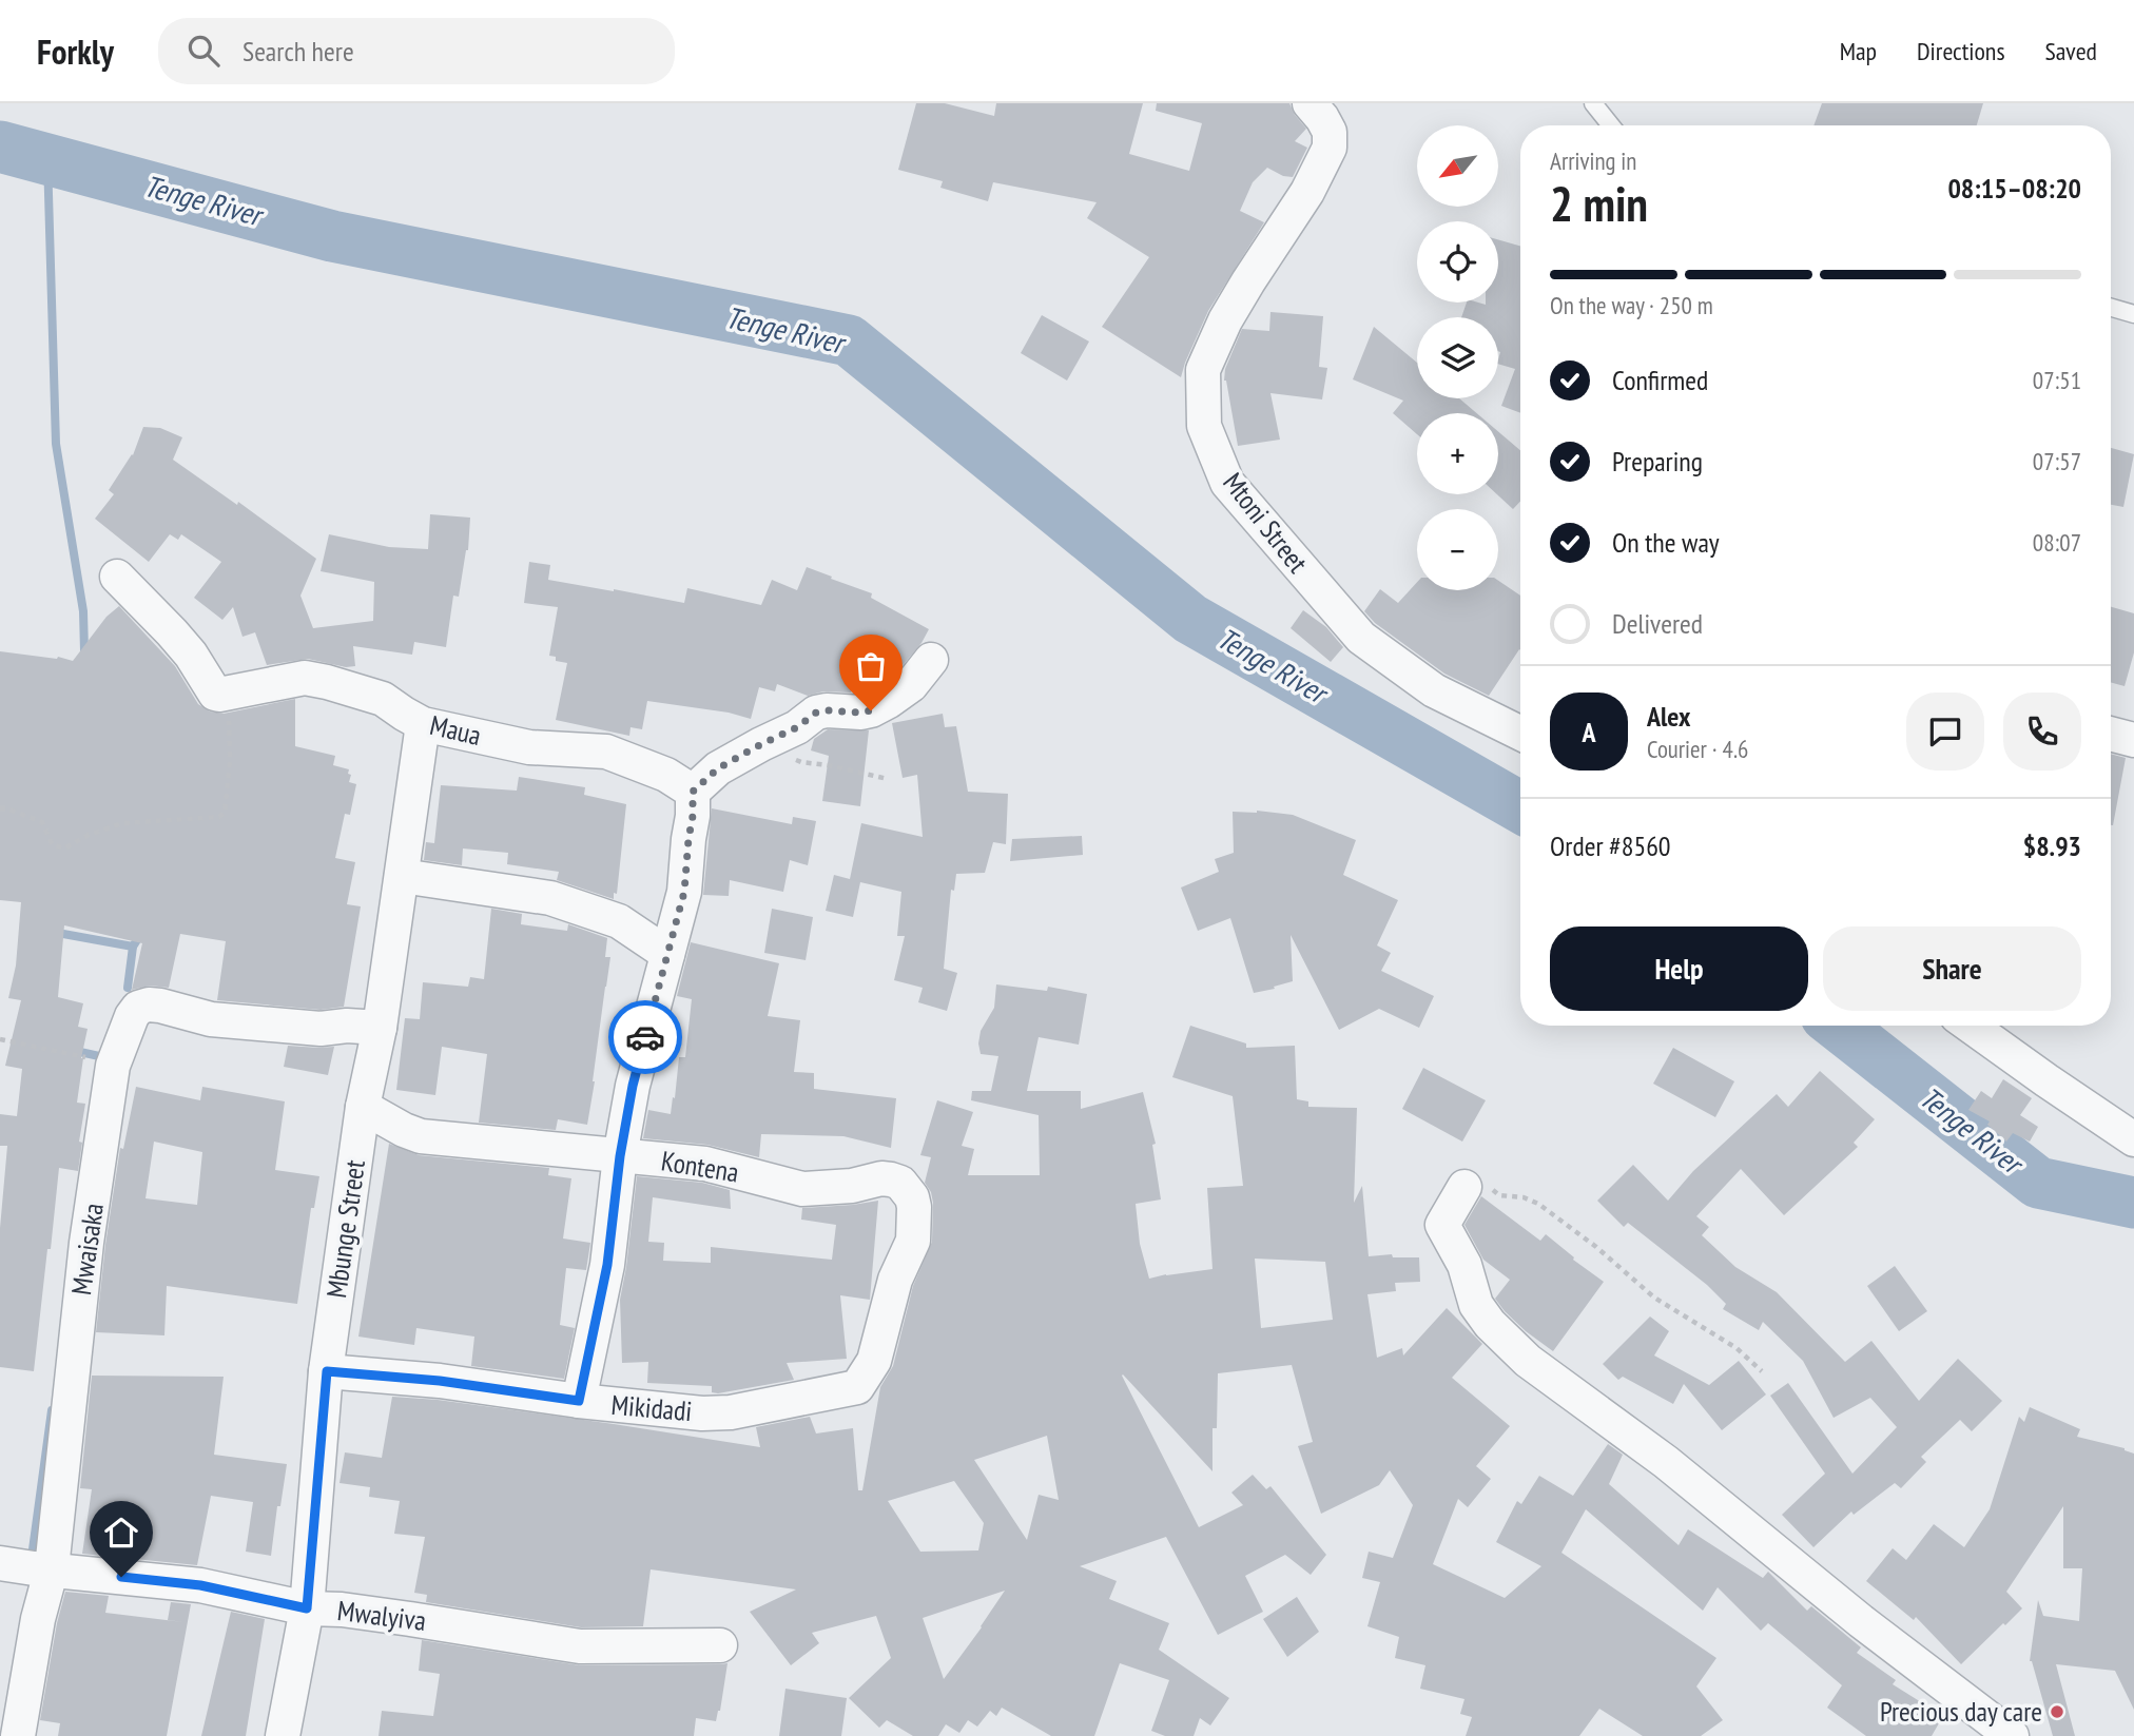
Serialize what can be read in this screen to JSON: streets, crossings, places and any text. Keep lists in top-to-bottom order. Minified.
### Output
{"streets":{"street":["Mtoni Street","Maua","Kontena","Mbunge Street","Mwaisaka","Mikidadi","Mwalyiva"]},"crossings":[["Maua","Mbunge Street"],["Kontena","Mbunge Street"],["Kontena","Mikidadi"],["Mbunge Street","Mwaisaka"],["Mbunge Street","Mikidadi"],["Mbunge Street","Mwalyiva"],["Mwaisaka","Mwalyiva"]],"water":["Tenge River"],"places":["Precious day care"],"north":"bottom left","page":{"header":"Forkly","search":"Search here","nav":["Map","Directions","Saved"],"map_buttons":["+","−"],"heading":["2 min","Arriving in","08:15–08:20"],"panel":["Alex","Courier · 4.6","Order #8560","$8.93"],"bar":"On the way · 250 m","list":[["Confirmed","07:51"],["Preparing","07:57"],["On the way","08:07"],"Delivered"],"round":"A","buttons":["Help","Share"]}}
